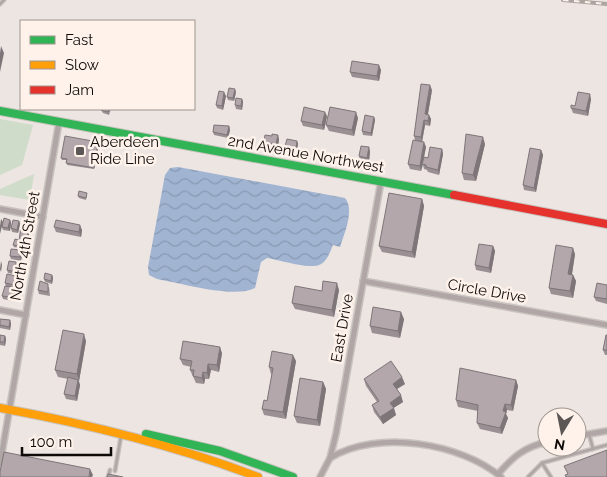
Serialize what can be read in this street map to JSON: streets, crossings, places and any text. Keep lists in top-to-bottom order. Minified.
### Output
{"streets":{"street":["2nd Avenue Northwest","North 4th Street","Circle Drive","East Drive"]},"crossings":[["2nd Avenue Northwest","North 4th Street"],["2nd Avenue Northwest","East Drive"],["Circle Drive","East Drive"]],"places":{"transit":["Aberdeen Ride Line"]},"legend":["Fast","Slow","Jam"],"scale_bar":"100 m","north":"bottom"}
